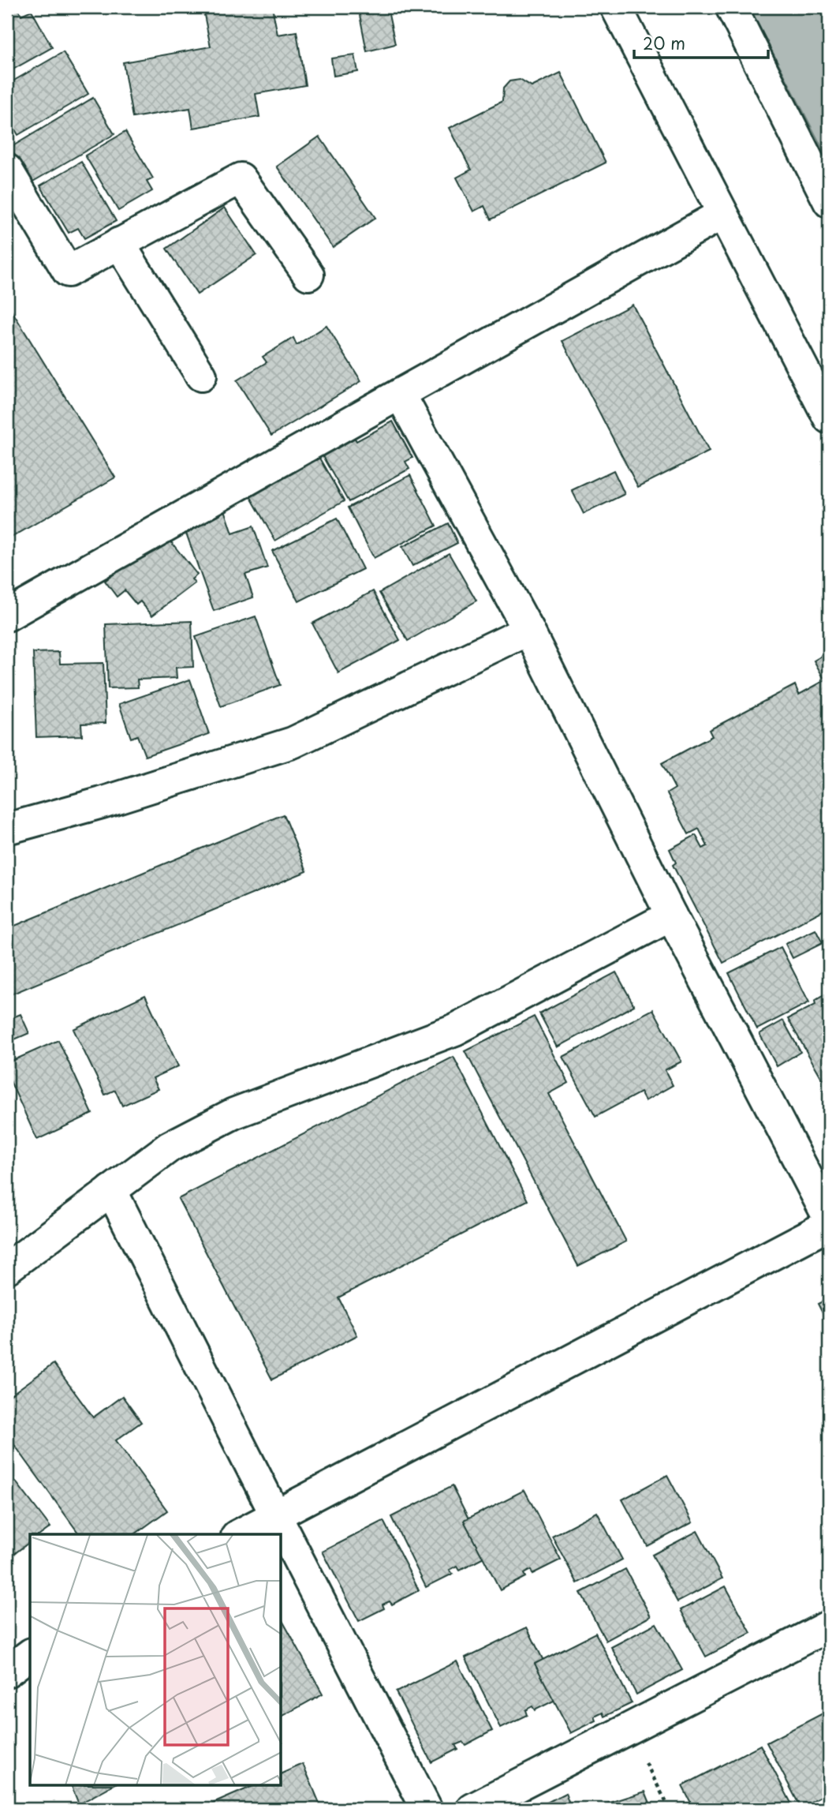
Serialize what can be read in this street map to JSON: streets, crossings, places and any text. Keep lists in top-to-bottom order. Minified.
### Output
{"scale_bar":"20 m"}
